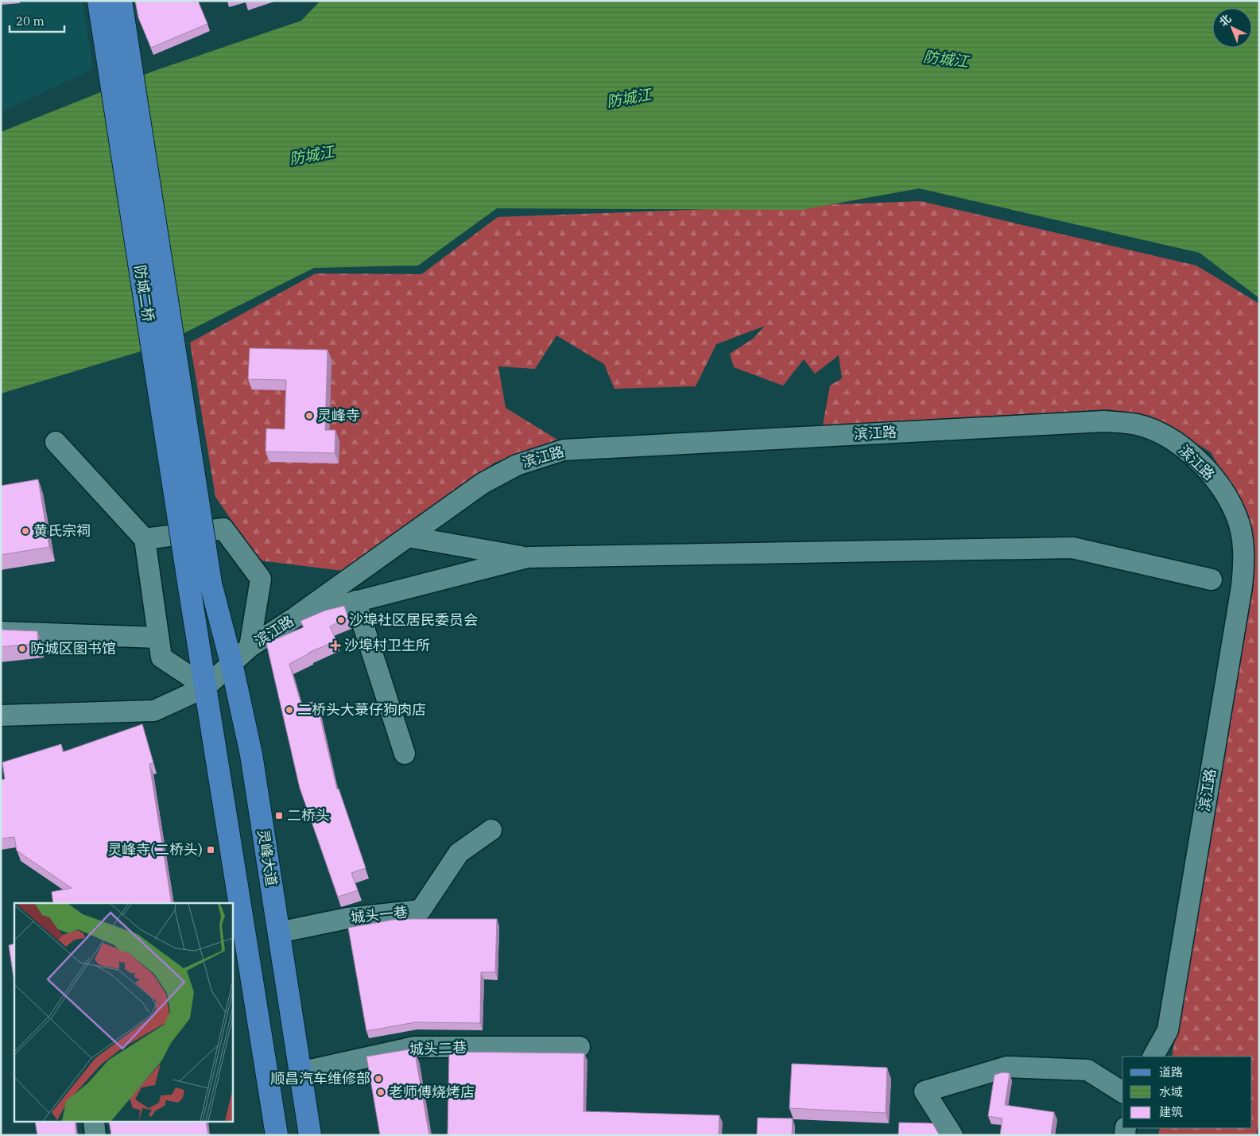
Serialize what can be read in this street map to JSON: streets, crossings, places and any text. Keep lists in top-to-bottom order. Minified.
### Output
{"streets":{"main road":["防城二桥","灵峰大道"],"street":["滨江路","城头一巷","城头二巷"]},"crossings":[["防城二桥","滨江路"],["防城二桥","灵峰大道"],["滨江路","灵峰大道"],["灵峰大道","城头一巷"],["灵峰大道","城头二巷"]],"water":["防城江"],"places":{"other":["灵峰寺","黄氏宗祠","沙埠社区居民委员会","防城区图书馆","二桥头大菉仔狗肉店","顺昌汽车维修部","老师傅烧烤店"],"health":["沙埠村卫生所"],"transit":["二桥头","灵峰寺(二桥头)"]},"legend":["道路","水域","建筑"],"scale_bar":"20 m","north":"top left"}
